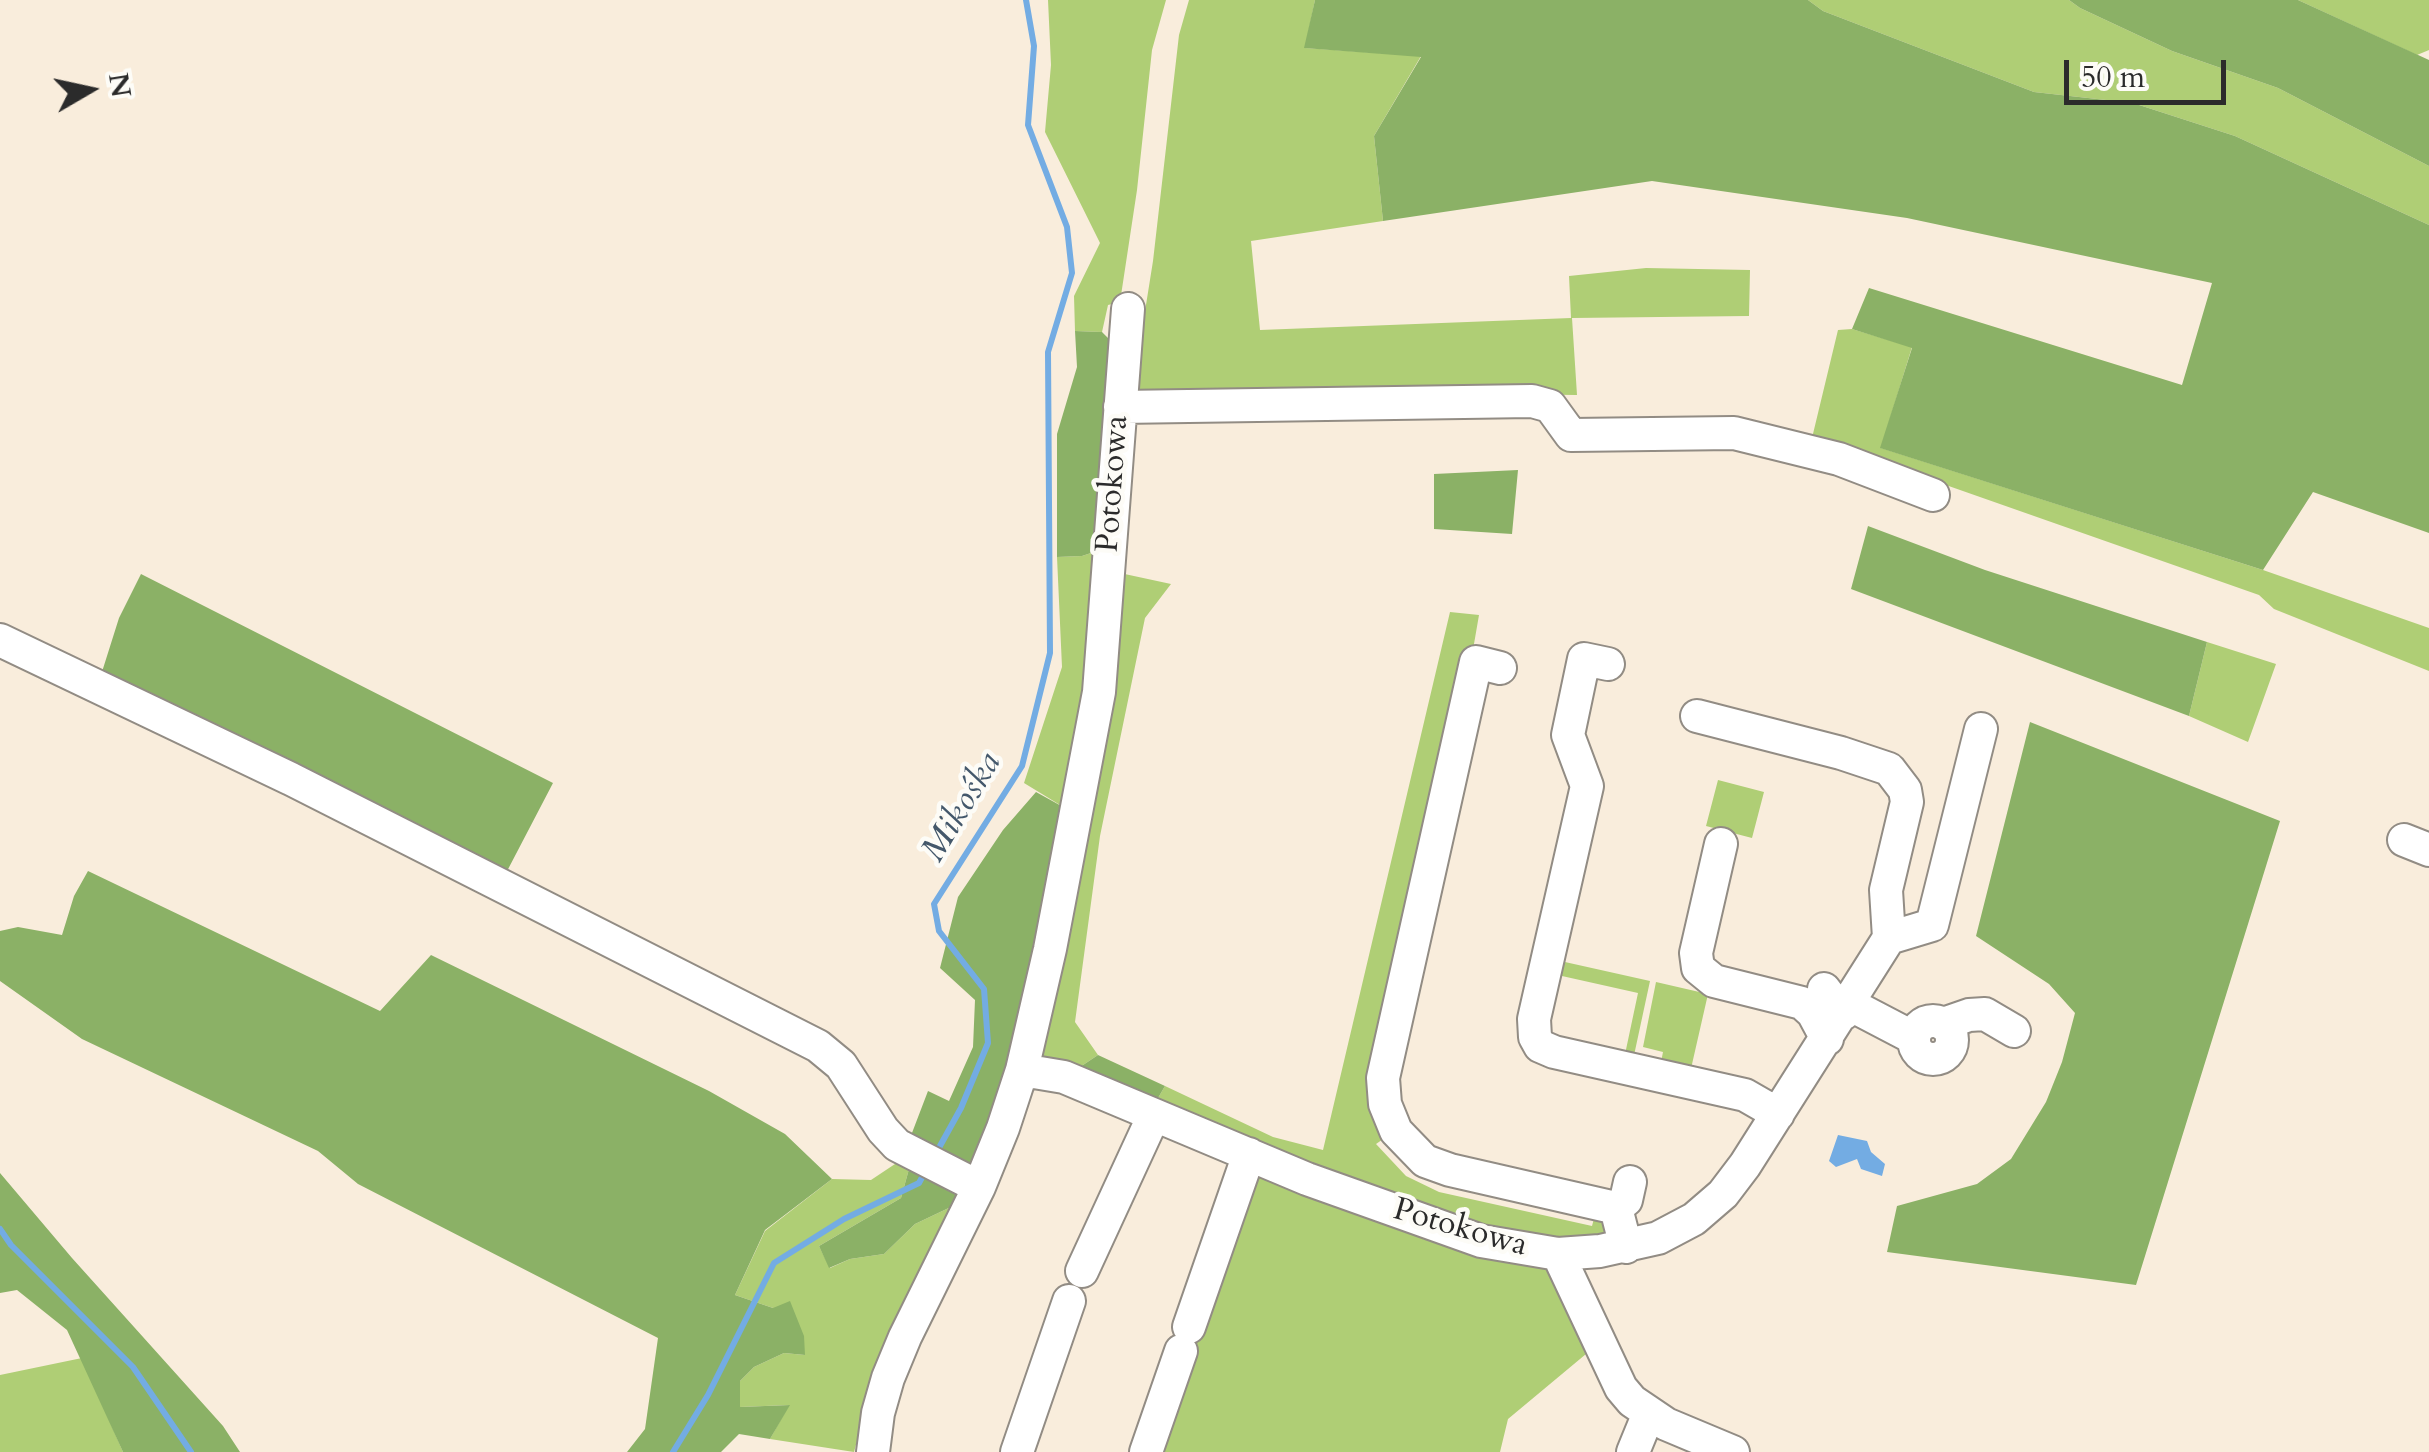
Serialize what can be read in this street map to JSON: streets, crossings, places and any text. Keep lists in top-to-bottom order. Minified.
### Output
{"streets":{"street":["Potokowa"]},"water":["Mikośka"],"scale_bar":"50 m","north":"right"}
